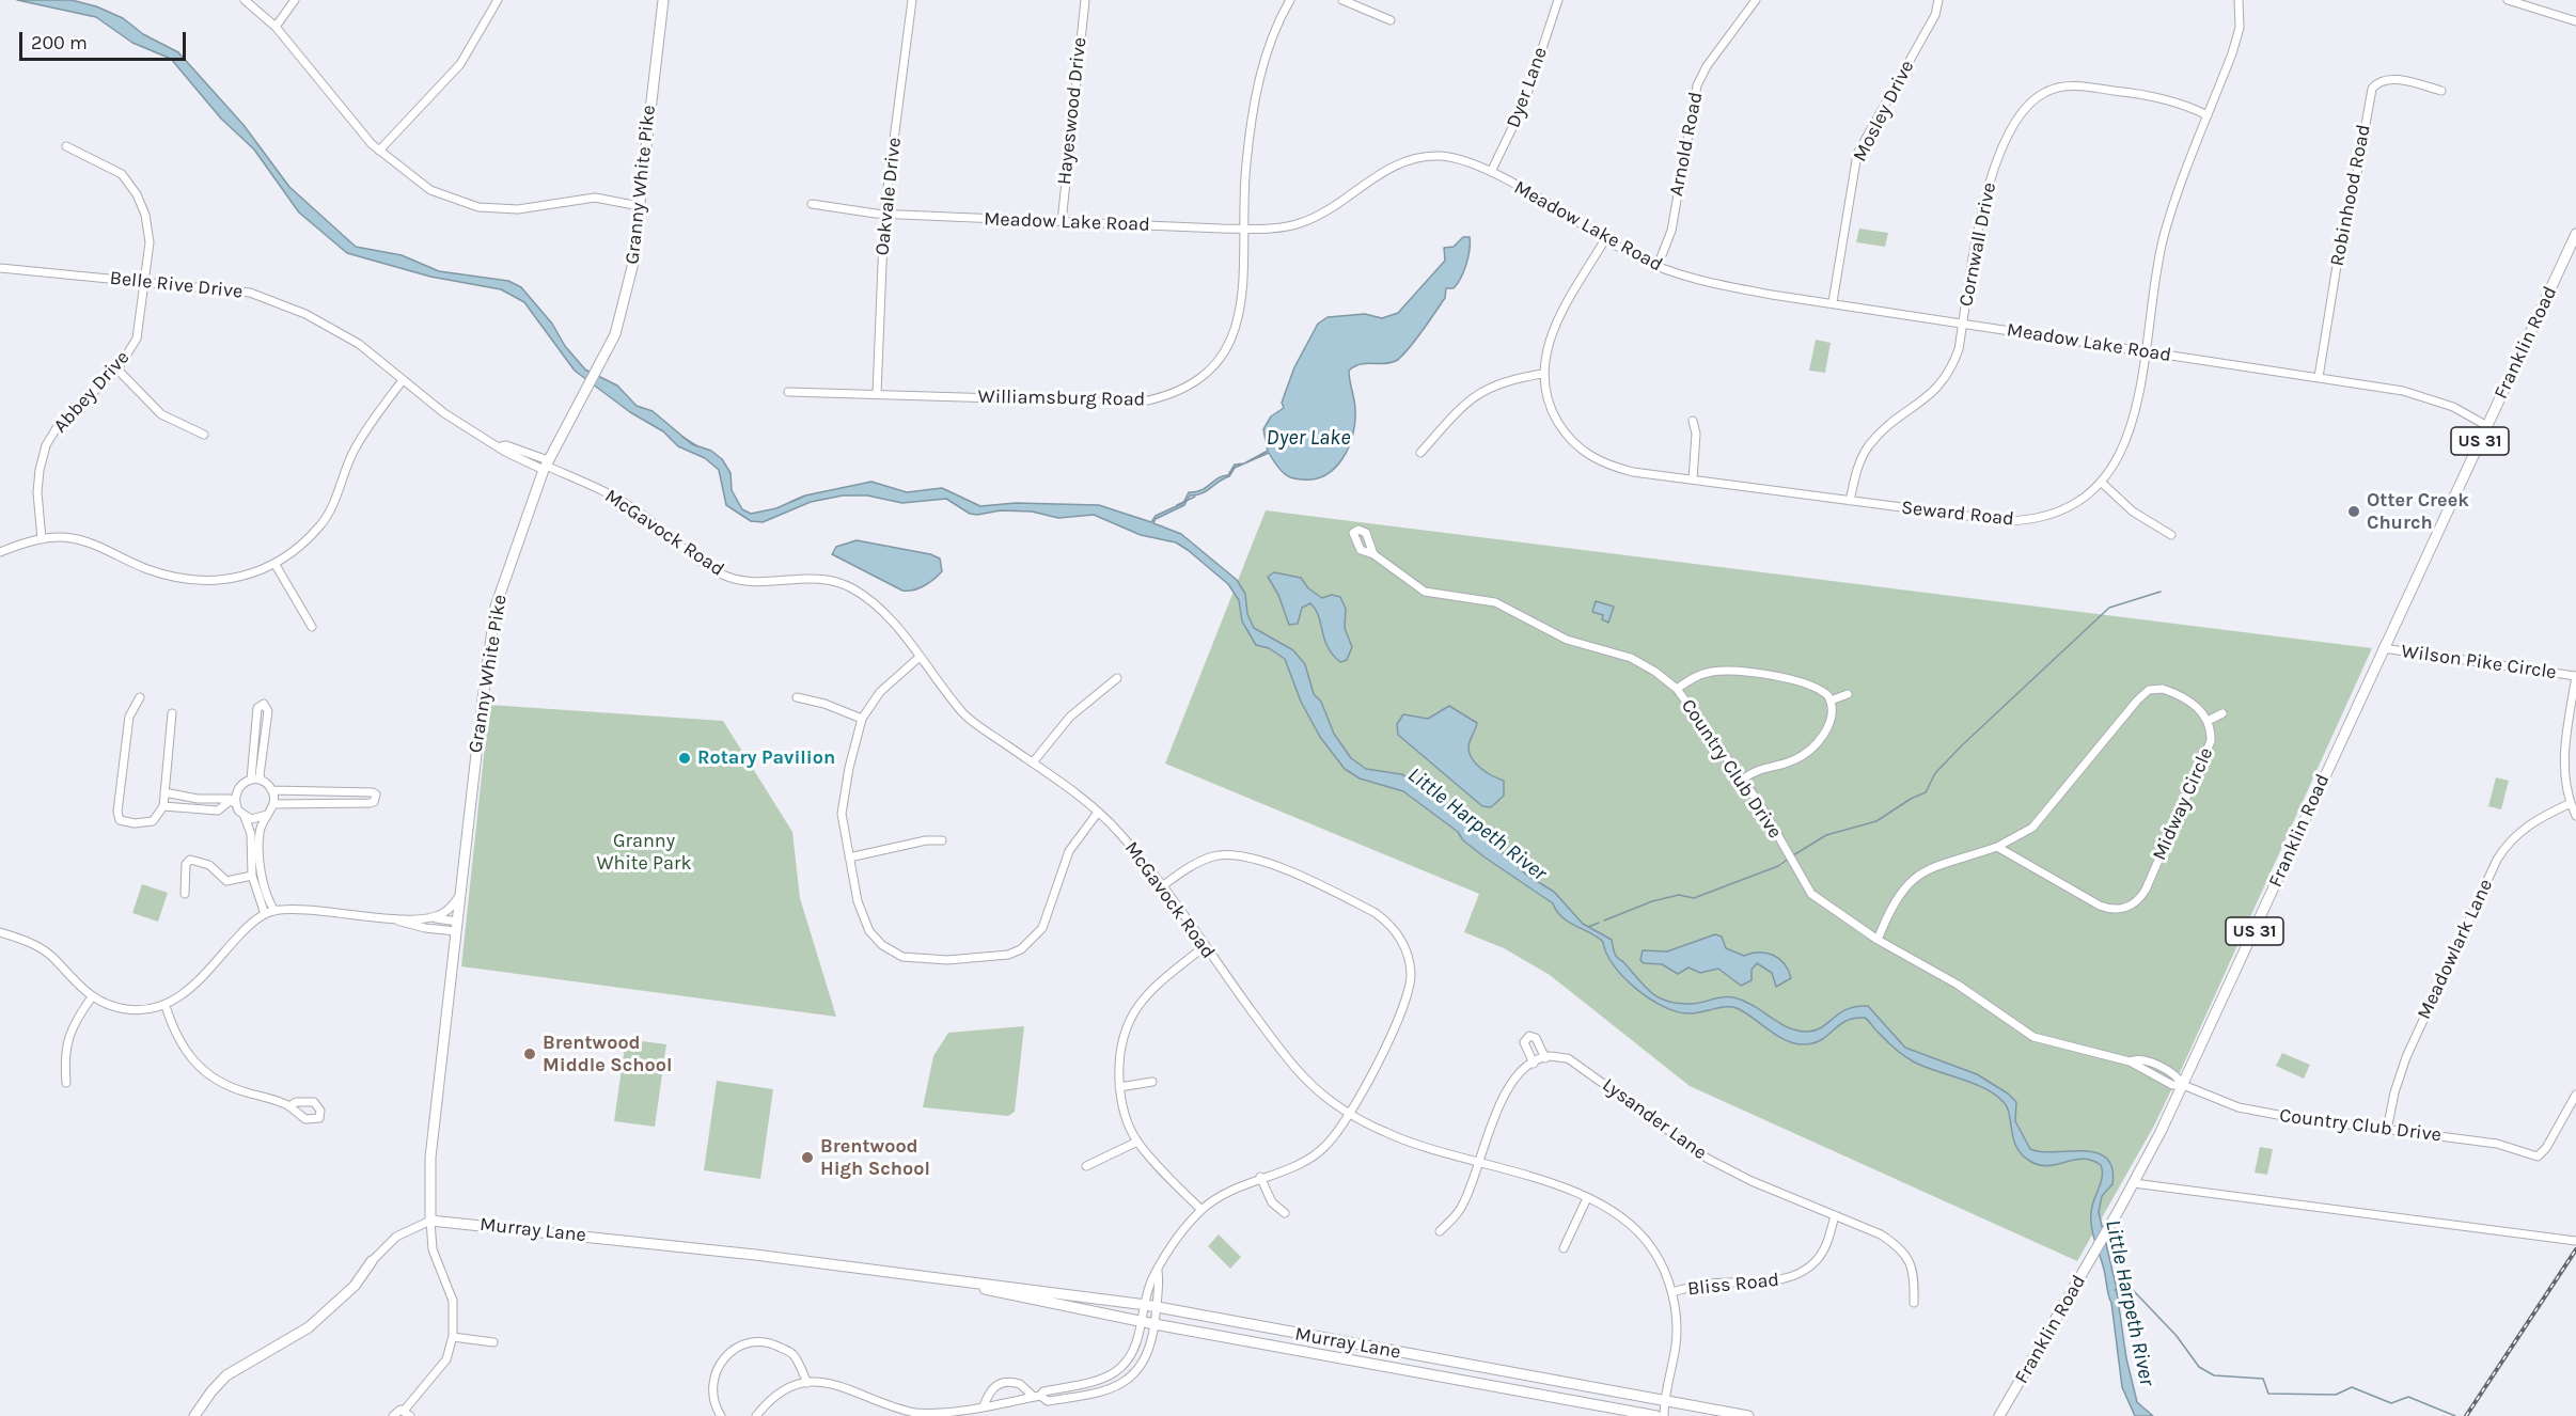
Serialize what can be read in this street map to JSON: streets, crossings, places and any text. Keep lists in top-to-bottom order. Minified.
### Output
{"streets":{"main road":["Granny White Pike","Franklin Road","US 31","Murray Lane"],"street":["Dyer Lane","Hayeswood Drive","Mosley Drive","Arnold Road","Robinhood Road","Oakvale Drive","Meadow Lake Road","Cornwall Drive","Belle Rive Drive","Abbey Drive","Williamsburg Road","Seward Road","McGavock Road","Wilson Pike Circle","Country Club Drive","Midway Circle","Meadowlark Lane","Lysander Lane","Bliss Road"]},"crossings":[["Dyer Lane","Meadow Lake Road"],["Hayeswood Drive","Meadow Lake Road"],["Mosley Drive","Meadow Lake Road"],["Arnold Road","Meadow Lake Road"],["Granny White Pike","Belle Rive Drive"],["Granny White Pike","McGavock Road"],["Granny White Pike","Murray Lane"],["Robinhood Road","Meadow Lake Road"],["Oakvale Drive","Meadow Lake Road"],["Oakvale Drive","Williamsburg Road"],["Meadow Lake Road","Cornwall Drive"],["Meadow Lake Road","Franklin Road"],["Meadow Lake Road","Williamsburg Road"],["Meadow Lake Road","Seward Road"],["Cornwall Drive","Seward Road"],["Belle Rive Drive","Abbey Drive"],["Belle Rive Drive","McGavock Road"],["Franklin Road","Wilson Pike Circle"],["Franklin Road","Country Club Drive"],["McGavock Road","Murray Lane"],["McGavock Road","Bliss Road"],["Country Club Drive","Midway Circle"],["Country Club Drive","Meadowlark Lane"],["Lysander Lane","Bliss Road"]],"water":["Dyer Lake","Little Harpeth River"],"parks":["Granny White Park"],"places":["Otter Creek Church","Rotary Pavilion","Brentwood Middle School","Brentwood High School"],"scale_bar":"200 m"}
